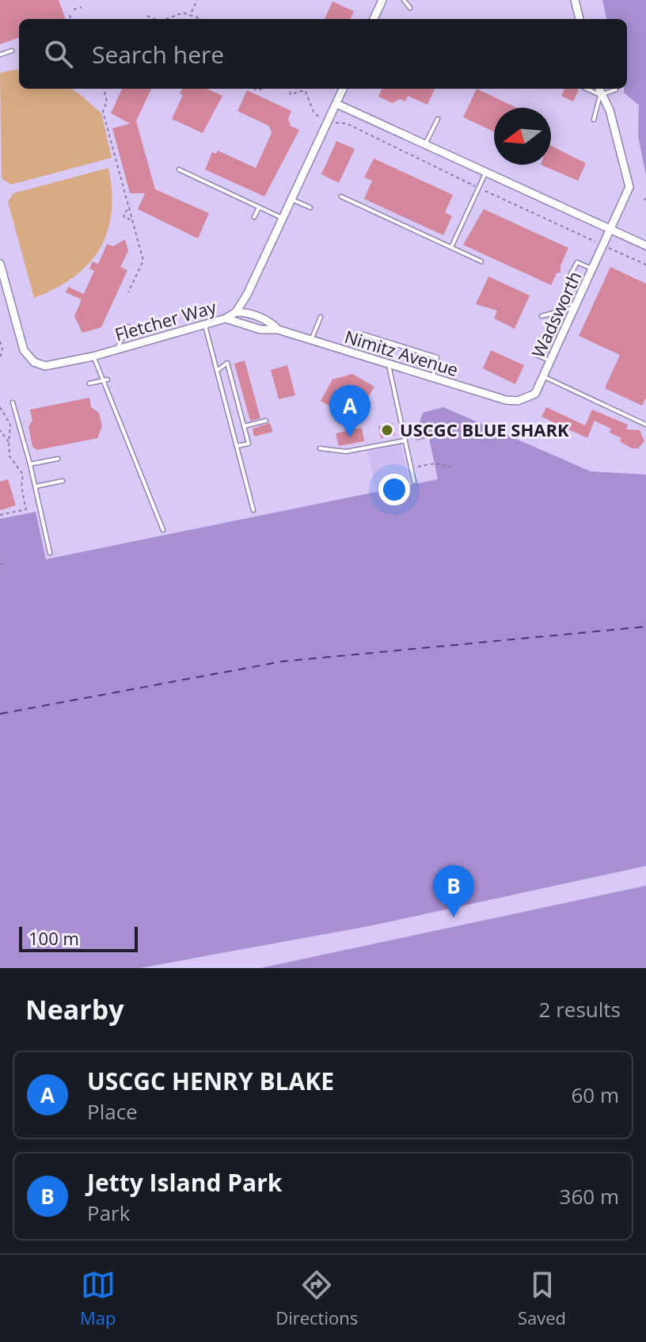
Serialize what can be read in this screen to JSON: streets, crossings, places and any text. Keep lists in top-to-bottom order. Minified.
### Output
{"streets":{"street":["Wadsworth","Fletcher Way","Nimitz Avenue"]},"crossings":[["Wadsworth","Nimitz Avenue"],["Fletcher Way","Nimitz Avenue"]],"places":["USCGC BLUE SHARK"],"scale_bar":"100 m","north":"left","page":{"search":"Search here","pins":["A","B"],"scale":"100 m","heading":["Nearby","2 results"],"list":[{"mark":"A","name":"USCGC HENRY BLAKE","note":"Place","value":"60 m"},{"mark":"B","name":"Jetty Island Park","note":"Park","value":"360 m"}],"nav":["Map","Directions","Saved"]}}
